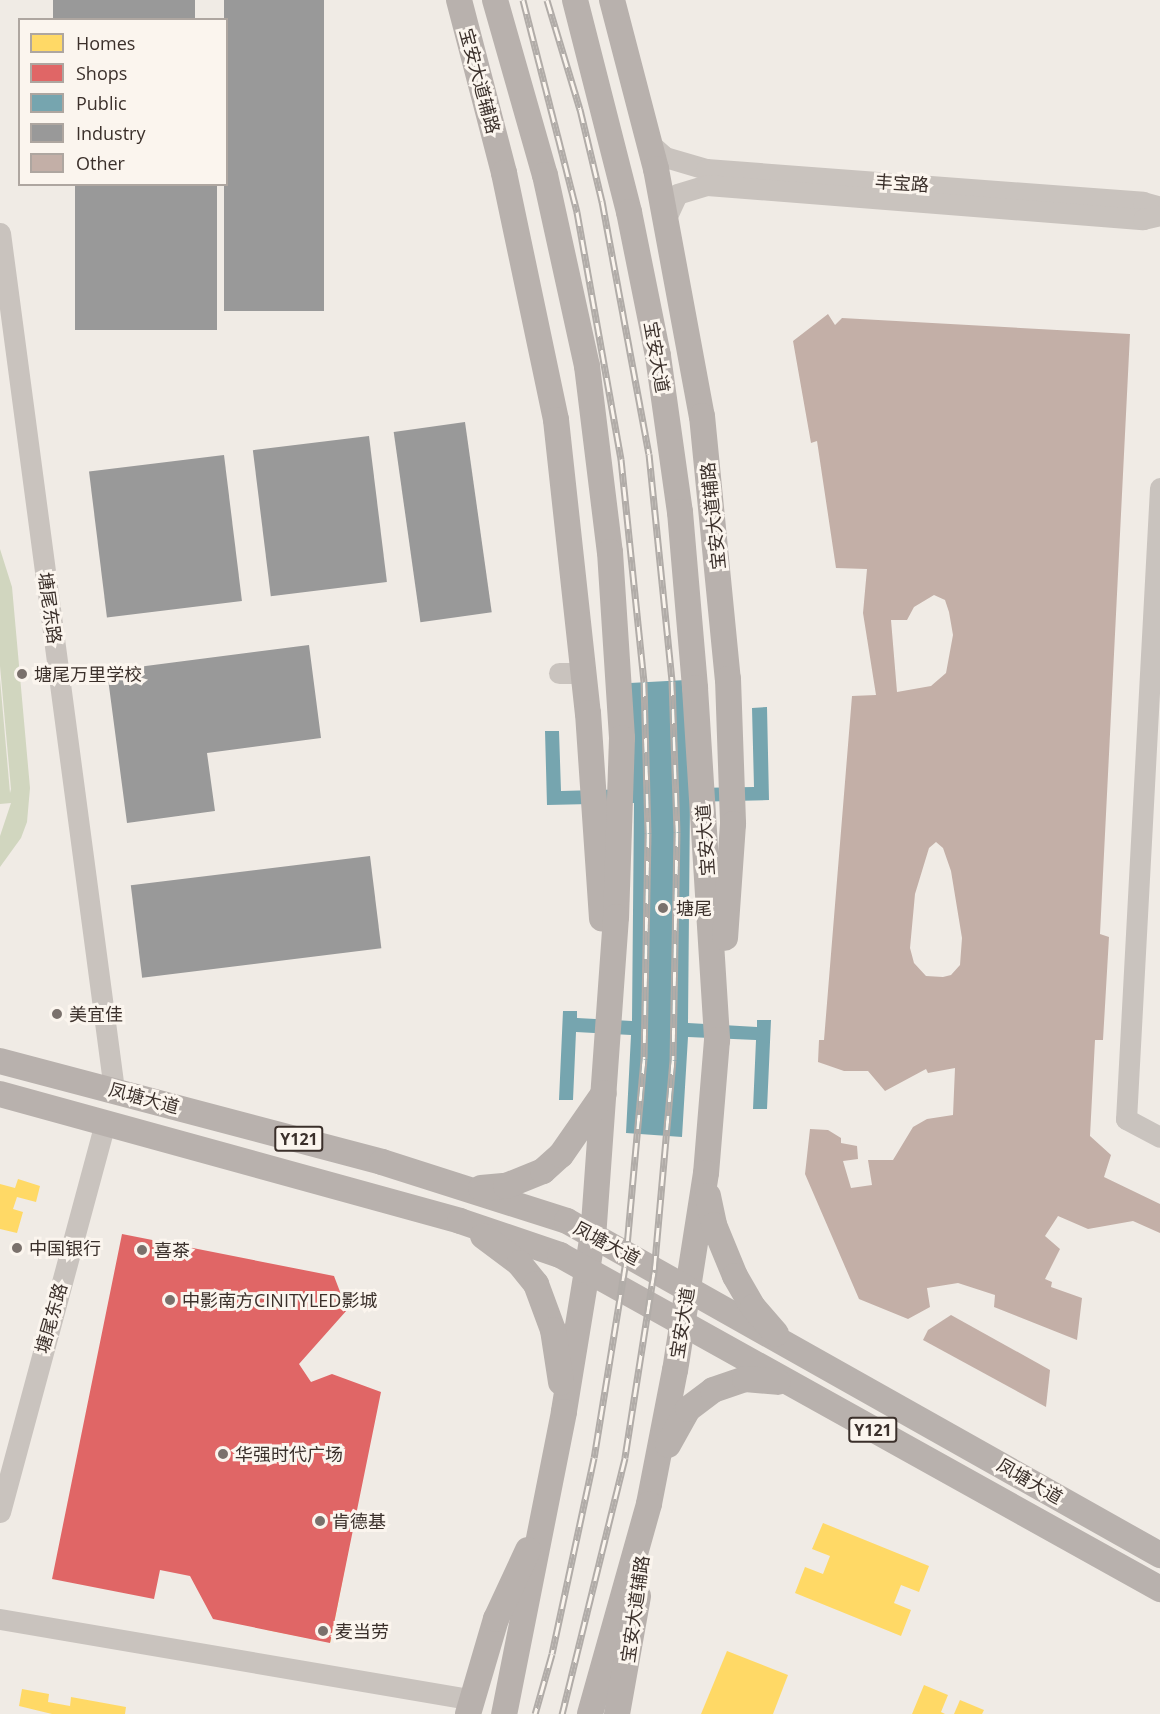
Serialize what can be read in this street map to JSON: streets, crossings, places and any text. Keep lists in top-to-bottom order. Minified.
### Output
{"streets":{"main road":["宝安大道辅路","宝安大道","凤塘大道","Y121"],"street":["丰宝路","塘尾东路"]},"crossings":[["宝安大道辅路","丰宝路"],["宝安大道辅路","宝安大道"],["宝安大道","凤塘大道"],["塘尾东路","凤塘大道"]],"places":["塘尾万里学校","塘尾","美宜佳","中国银行","喜茶","中影南方CINITYLED影城","华强时代广场","肯德基","麦当劳"],"legend":["Homes","Shops","Public","Industry","Other"]}
